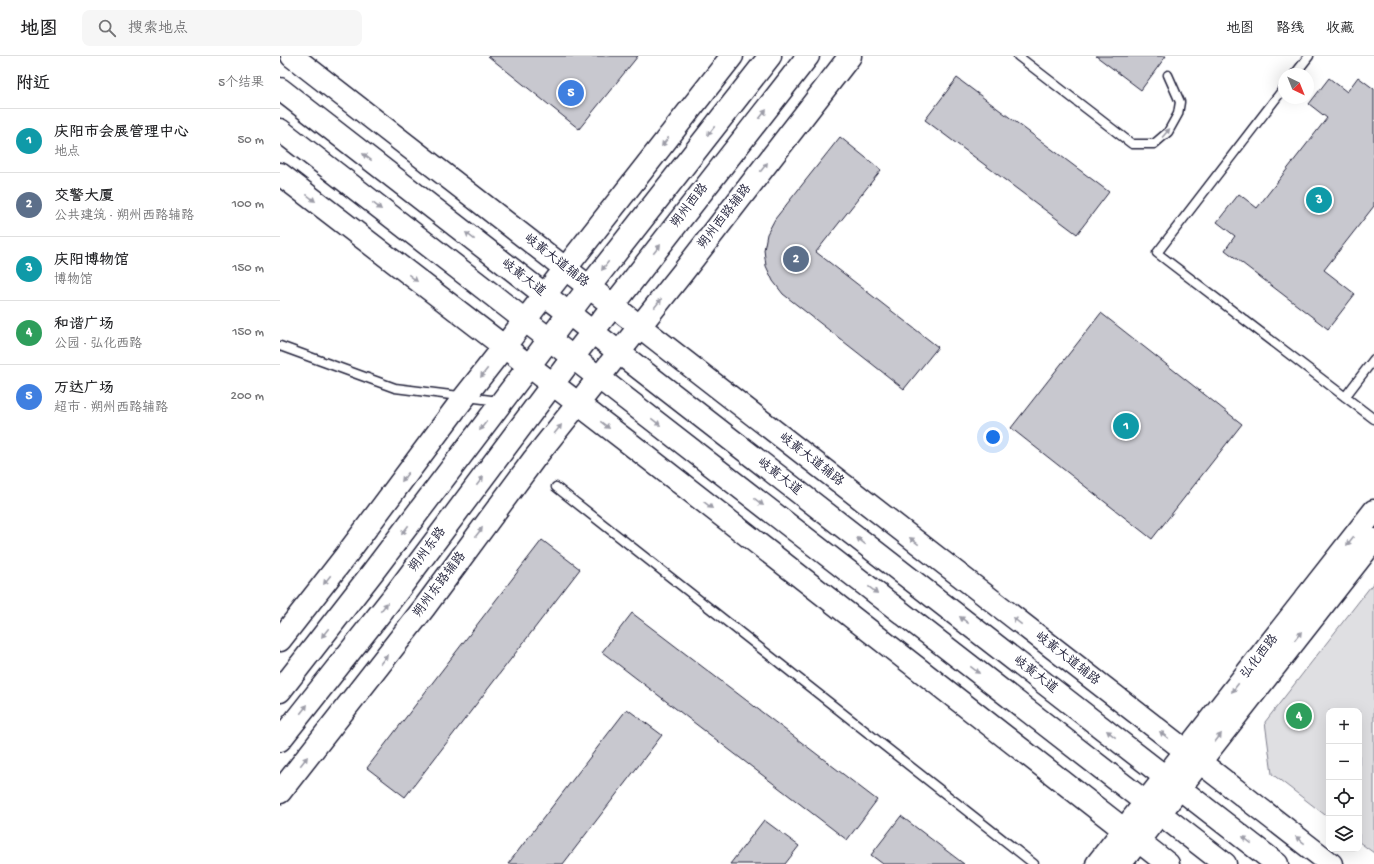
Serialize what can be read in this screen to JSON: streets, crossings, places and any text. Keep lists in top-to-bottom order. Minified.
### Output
{"streets":{"main road":["朔州西路","朔州西路辅路","岐黄大道辅路","岐黄大道","朔州东路","朔州东路辅路","弘化西路"]},"crossings":[["朔州西路","岐黄大道辅路"],["朔州西路","岐黄大道"],["朔州西路","朔州东路"],["朔州西路辅路","岐黄大道辅路"],["朔州西路辅路","岐黄大道"],["朔州西路辅路","朔州东路辅路"],["岐黄大道辅路","弘化西路"],["岐黄大道","弘化西路"]],"north":"bottom right","page":{"header":"地图","search":"搜索地点","nav":["地图","路线","收藏"],"heading":["附近","5个结果"],"pins":["5","3","2","1","4"],"list":[{"mark":"1","name":"庆阳市会展管理中心","note":"地点","value":"50 m"},{"mark":"2","name":"交警大厦","note":"公共建筑 · 朔州西路辅路","value":"100 m"},{"mark":"3","name":"庆阳博物馆","note":"博物馆","value":"150 m"},{"mark":"4","name":"和谐广场","note":"公园 · 弘化西路","value":"150 m"},{"mark":"5","name":"万达广场","note":"超市 · 朔州西路辅路","value":"200 m"}],"map_buttons":["+","−"]}}
